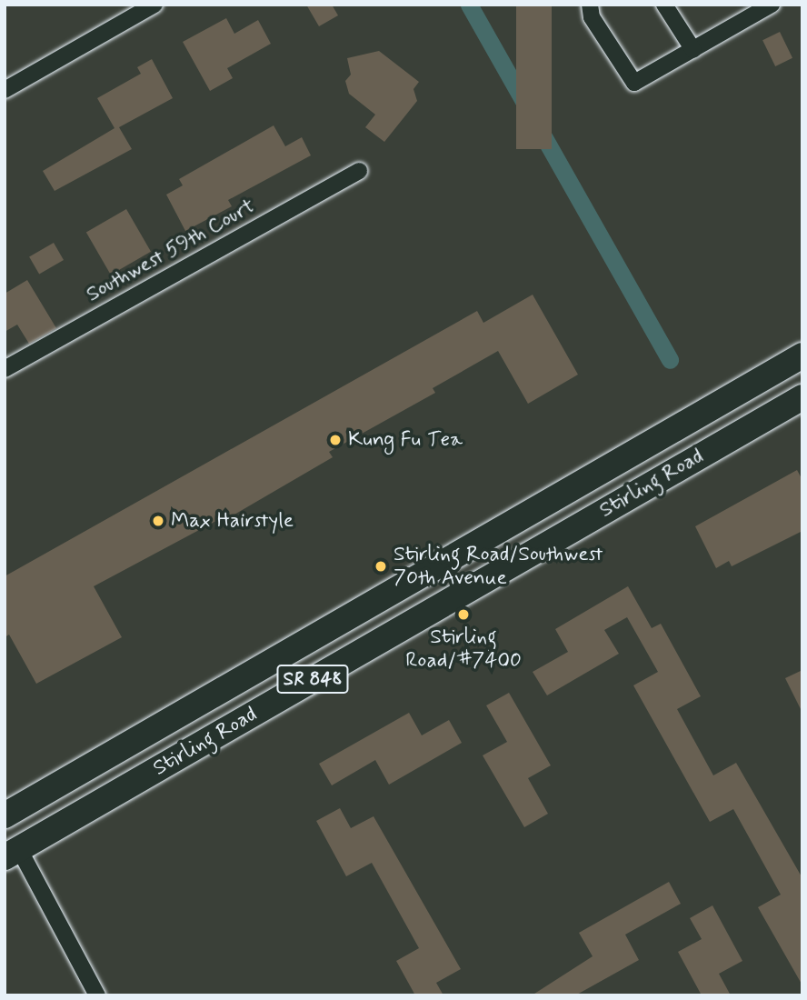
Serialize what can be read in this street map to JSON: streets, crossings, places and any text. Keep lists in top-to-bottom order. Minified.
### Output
{"streets":{"main road":["Stirling Road","SR 848"],"street":["Southwest 59th Court"]},"places":["Kung Fu Tea","Max Hairstyle","Stirling Road/Southwest 70th Avenue","Stirling Road/#7400"]}
